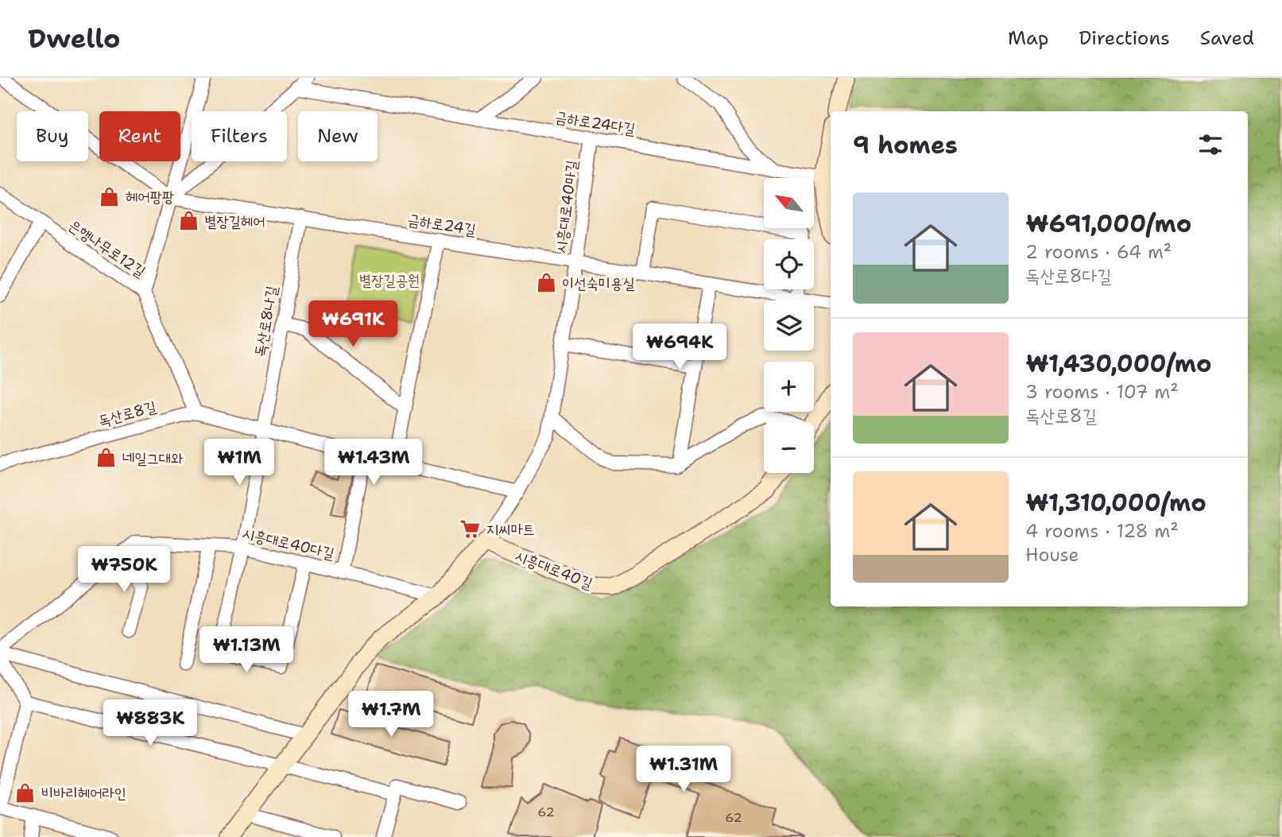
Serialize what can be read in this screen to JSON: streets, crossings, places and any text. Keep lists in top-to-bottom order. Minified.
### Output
{"streets":{"street":["금하로24다길","시흥대로40마길","금하로24길","은행나무로12길","독산로8나길","독산로8길","시흥대로40다길","시흥대로40길"]},"crossings":[["금하로24다길","시흥대로40마길"],["시흥대로40마길","금하로24길"],["시흥대로40마길","독산로8길"],["시흥대로40마길","시흥대로40길"],["금하로24길","독산로8나길"],["은행나무로12길","독산로8길"],["독산로8나길","독산로8길"]],"parks":["별장길공원"],"places":{"shop":["헤어팡팡","별장길헤어","이선숙미용실","네일그대와","비바리헤어라인"],"supermarket":["지씨마트"]},"house_numbers":["62","62"],"north":"top left","page":{"header":"Dwello","nav":["Map","Directions","Saved"],"chip":["Buy","Rent","Filters","New"],"heading":"9 homes","map_buttons":["+","−"],"list":[{"name":"₩691,000/mo","note":"2 rooms · 64 m² · 독산로8다길"},{"name":"₩1,430,000/mo","note":"3 rooms · 107 m² · 독산로8길"},{"name":"₩1,310,000/mo","note":"4 rooms · 128 m² · House"}],"price":["₩691K","₩694K","₩1M","₩1.43M","₩750K","₩1.13M","₩1.7M","₩883K","₩1.31M"]}}
